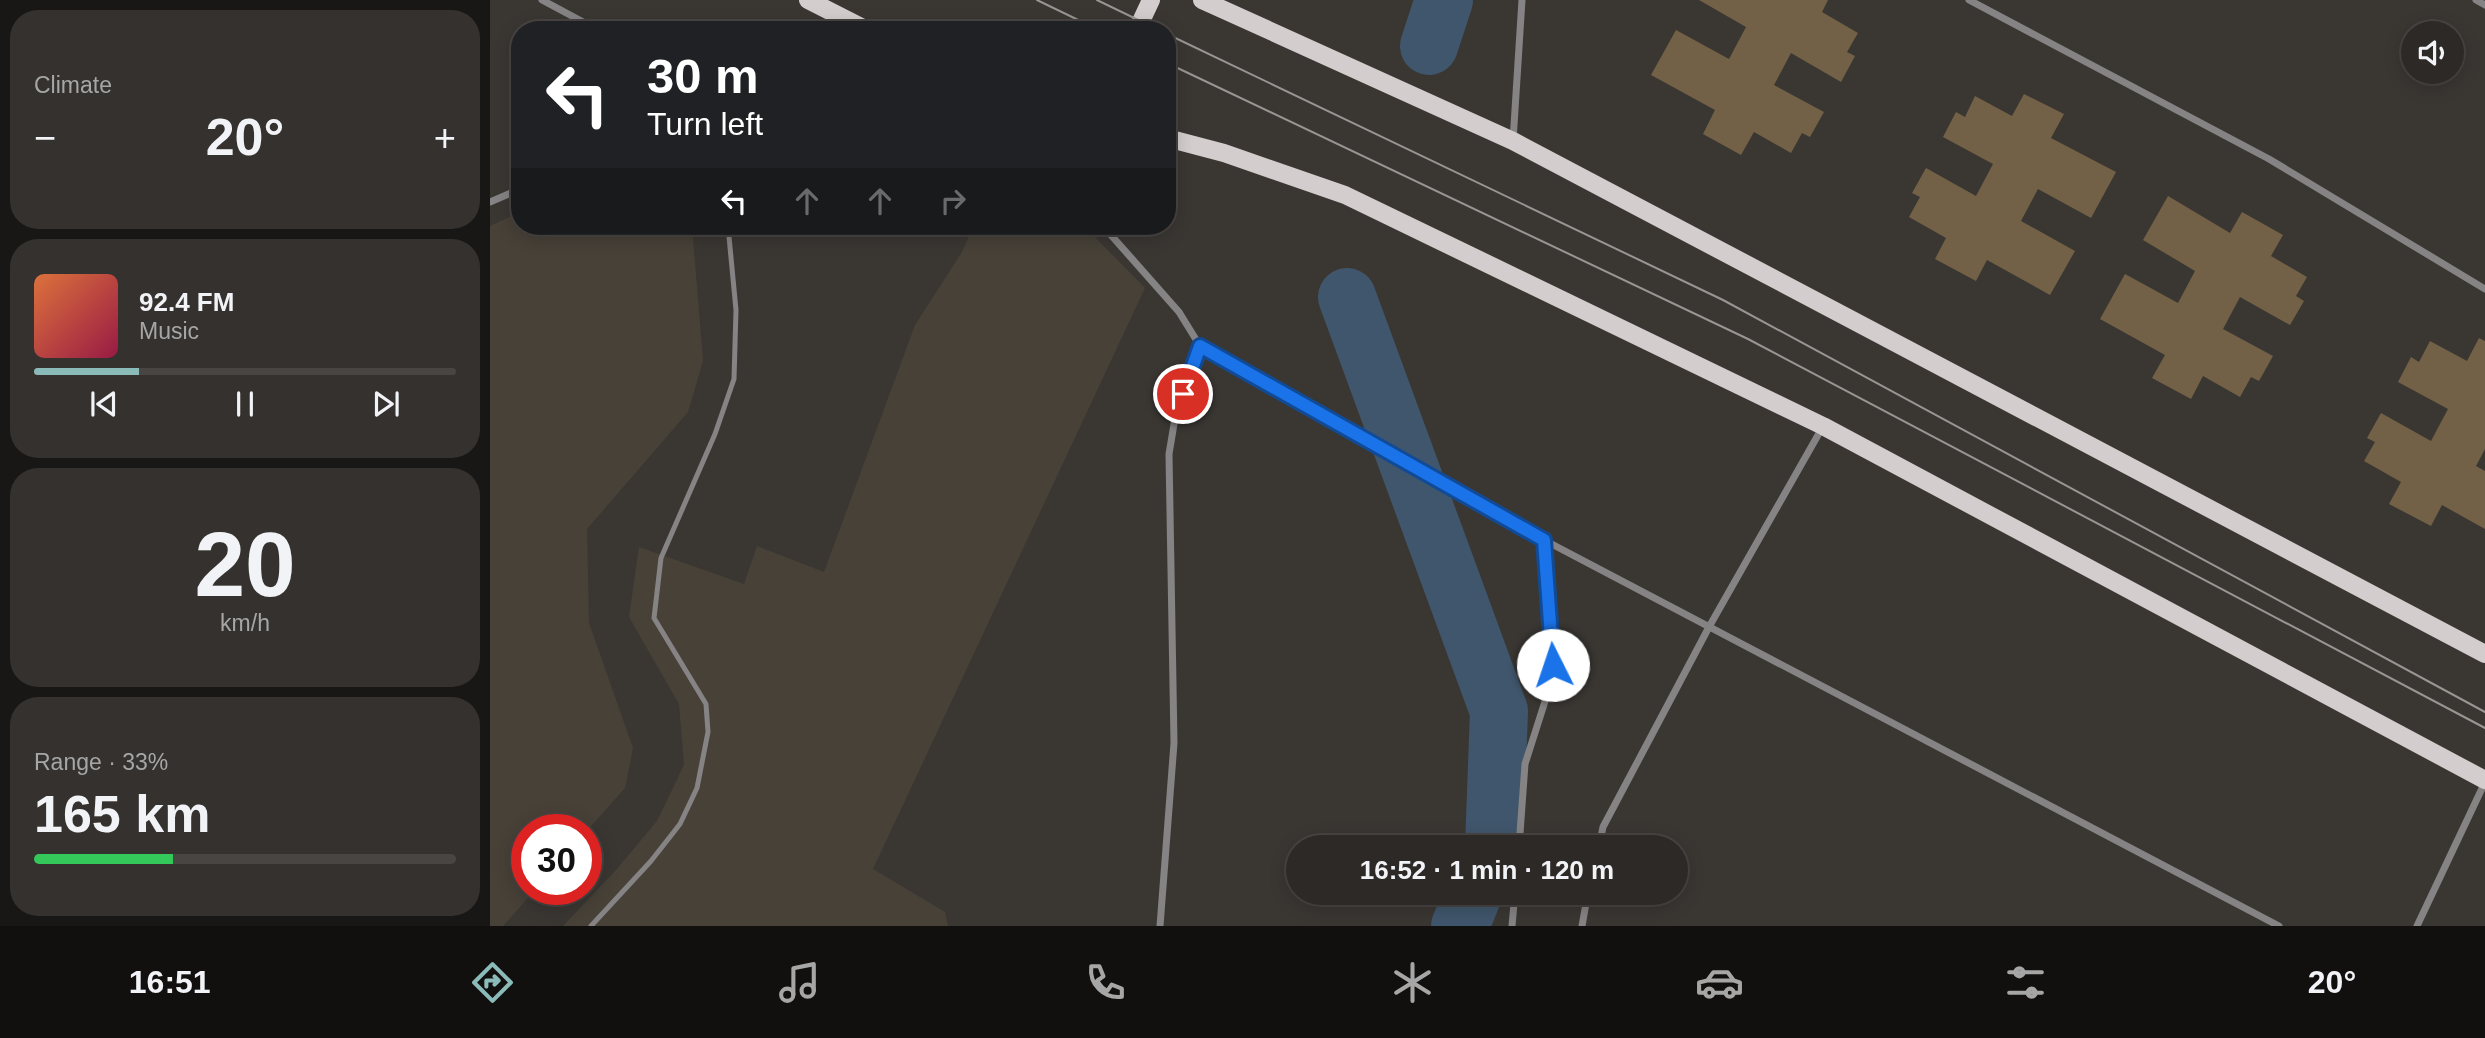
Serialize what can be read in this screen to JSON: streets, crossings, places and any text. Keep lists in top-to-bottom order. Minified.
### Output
{"page":{"tile":["Climate",["20","km/h"],["Range · 33%","165 km"]],"turn":["30 m","Turn left"],"heat":["−","20°","+"],"song":["92.4 FM","Music"],"limit":"30","trip":"16:52 · 1 min · 120 m","tabs":["16:51","20°"]}}
